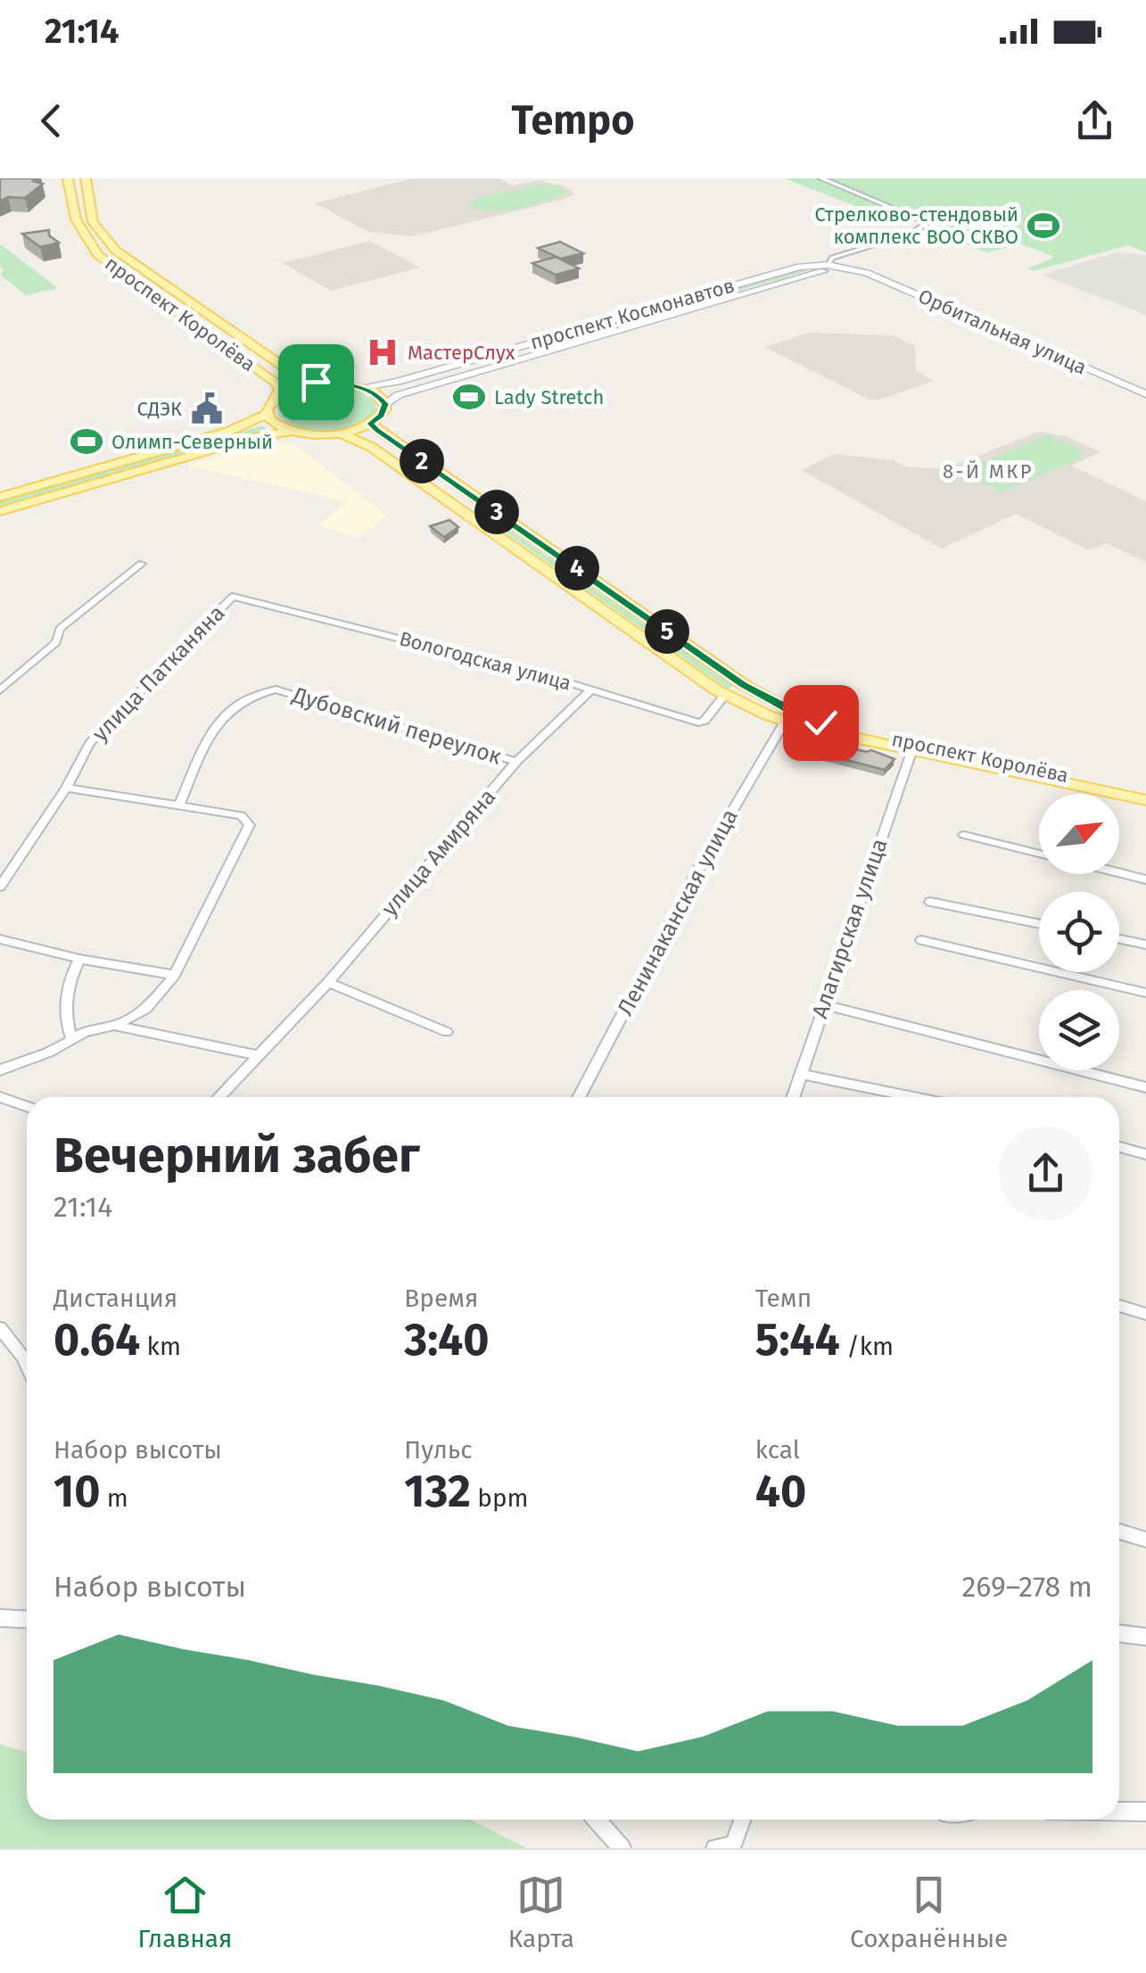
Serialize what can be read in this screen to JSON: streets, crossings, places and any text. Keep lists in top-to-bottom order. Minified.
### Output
{"streets":{"main road":["проспект Королёва","проспект Космонавтов","Орбитальная улица"],"street":["Вологодская улица","улица Патканяна","Дубовский переулок","улица Амиряна","Ленинаканская улица","Алагирская улица"]},"crossings":[["проспект Королёва","Вологодская улица"],["проспект Королёва","Ленинаканская улица"],["проспект Королёва","Алагирская улица"],["проспект Космонавтов","Орбитальная улица"],["Вологодская улица","улица Патканяна"],["Вологодская улица","улица Амиряна"],["Дубовский переулок","улица Амиряна"]],"districts":["8-Й МКР"],"places":{"sports":["Стрелково-стендовый комплекс ВОО СКВО","Lady Stretch","Олимп-Северный"],"hospital":["МастерСлух"],"public building":["СДЭК"]},"north":"top right","page":{"status":"21:14","header":"Tempo","pins":["2","3","4","5"],"heading":["Вечерний забег","21:14"],"stats":[["Дистанция","0.64 km"],["Время","3:40"],["Темп","5:44 /km"],["Набор высоты","10 m"],["Пульс","132 bpm"],["kcal","40"]],"chart":["Набор высоты","269–278 m"],"tabs":["Главная","Карта","Сохранённые"]}}
